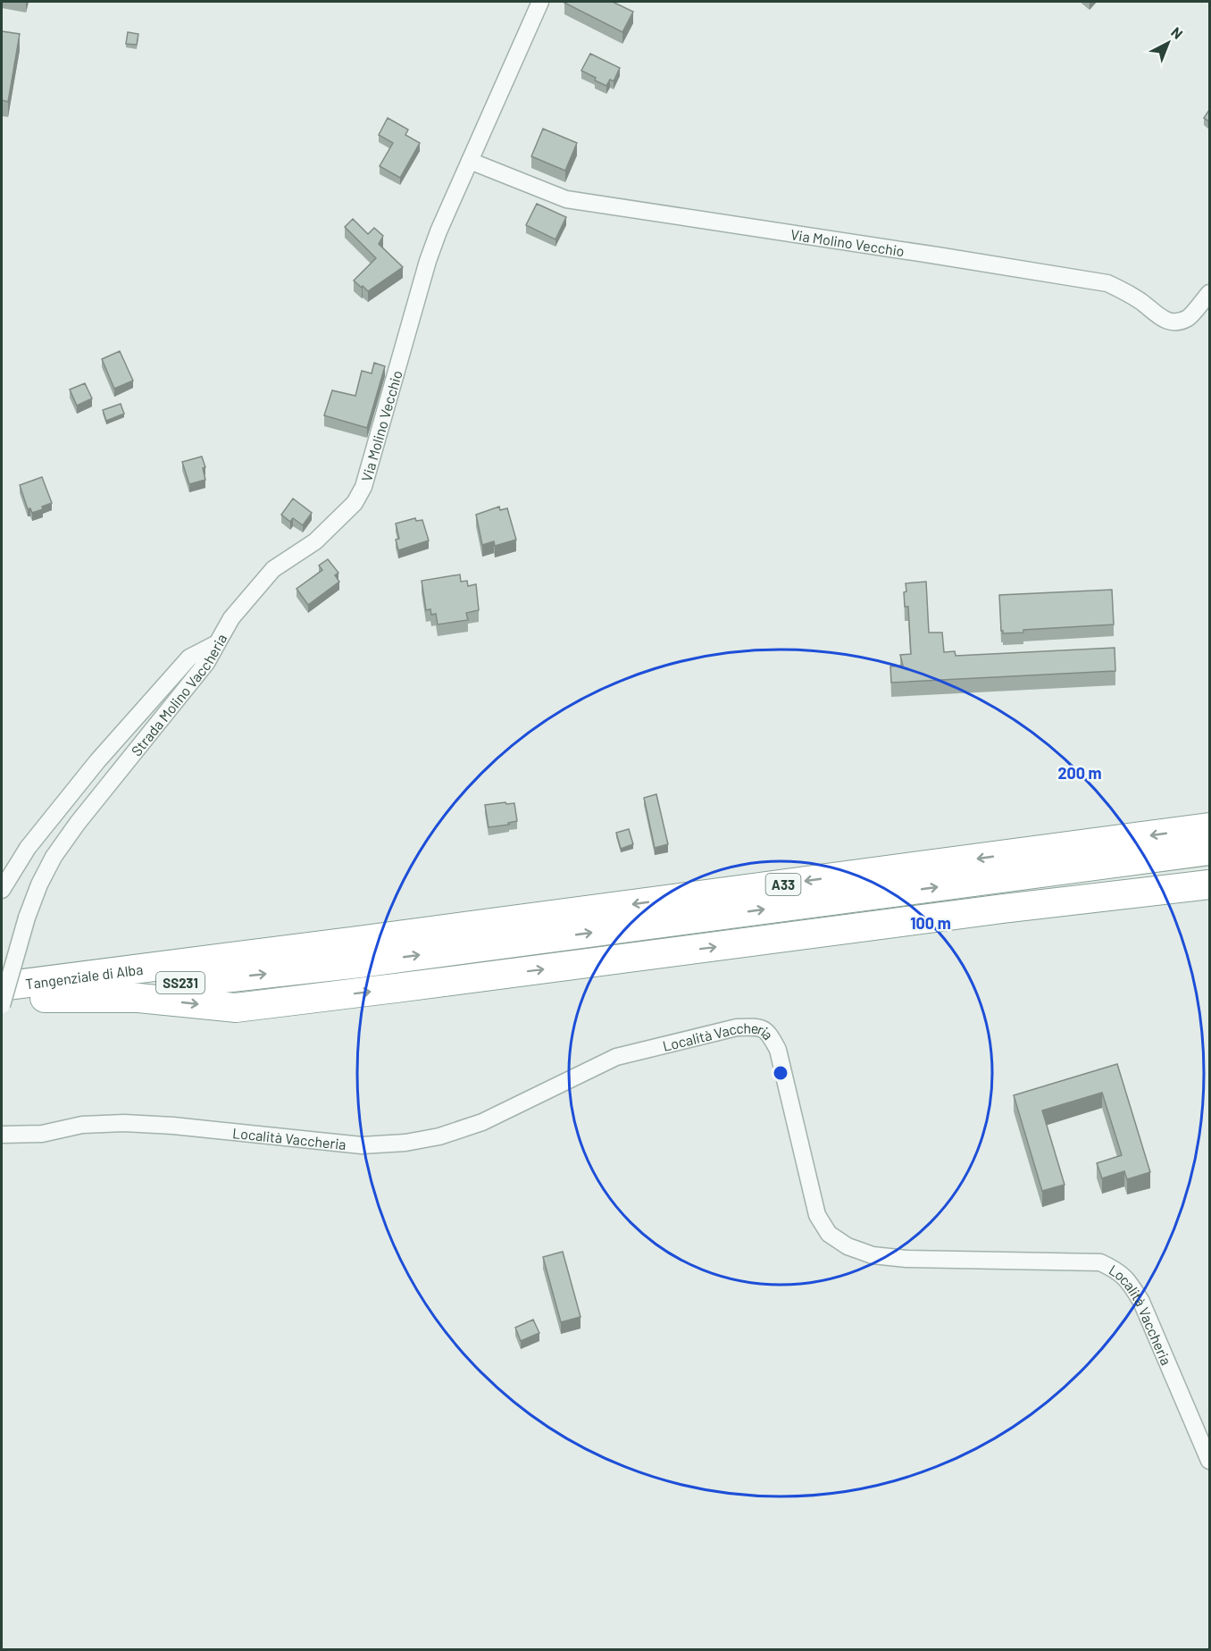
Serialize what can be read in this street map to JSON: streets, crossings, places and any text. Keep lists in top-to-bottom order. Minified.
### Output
{"streets":{"highway":["A33","Tangenziale di Alba","SS231"],"street":["Via Molino Vecchio","Strada Molino Vaccheria","Località Vaccheria"]},"crossings":[["Via Molino Vecchio","Strada Molino Vaccheria"],["Strada Molino Vaccheria","SS231"],["A33","Tangenziale di Alba"],["A33","SS231"],["Tangenziale di Alba","SS231"]],"north":"top right","rings":["200 m","100 m"]}
